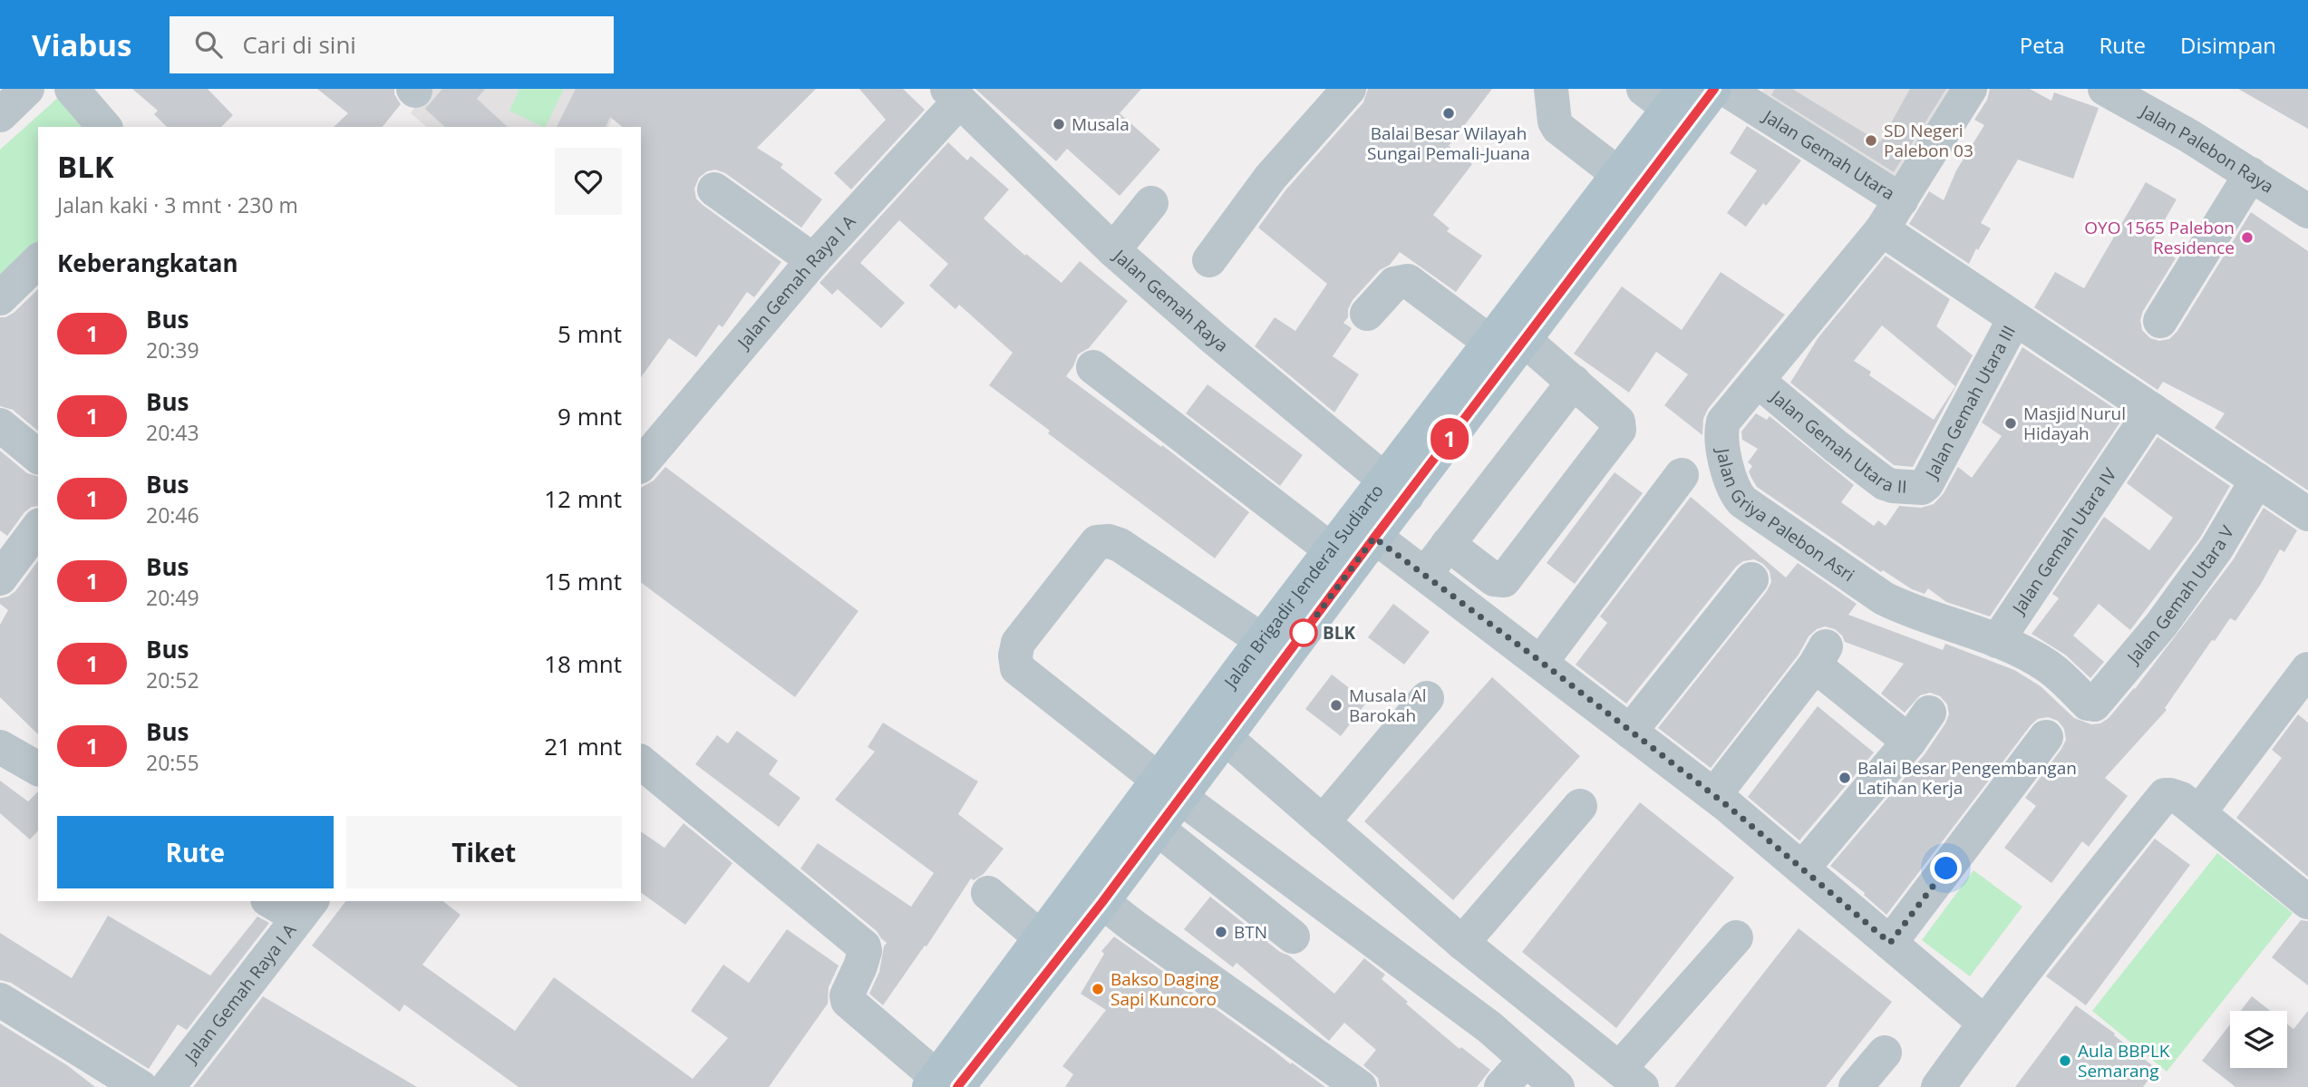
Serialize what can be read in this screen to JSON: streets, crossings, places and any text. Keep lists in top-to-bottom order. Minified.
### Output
{"streets":{"main road":["Jalan Brigadir Jenderal Sudiarto"],"street":["Jalan Palebon Raya","Jalan Gemah Utara","Jalan Gemah Raya I A","Jalan Gemah Raya","Jalan Gemah Utara III","Jalan Gemah Utara II","Jalan Griya Palebon Asri","Jalan Gemah Utara IV","Jalan Gemah Utara V"]},"crossings":[["Jalan Gemah Utara","Jalan Griya Palebon Asri"],["Jalan Gemah Raya I A","Jalan Gemah Raya"],["Jalan Gemah Raya","Jalan Brigadir Jenderal Sudiarto"],["Jalan Gemah Utara III","Jalan Gemah Utara II"],["Jalan Gemah Utara II","Jalan Griya Palebon Asri"],["Jalan Griya Palebon Asri","Jalan Gemah Utara IV"],["Jalan Griya Palebon Asri","Jalan Gemah Utara V"]],"places":["Balai Besar Wilayah Sungai Pemali-Juana","Musala","SD Negeri Palebon 03","OYO 1565 Palebon Residence","Masjid Nurul Hidayah","BLK","Musala Al Barokah","Balai Besar Pengembangan Latihan Kerja","BTN","Bakso Daging Sapi Kuncoro","Aula BBPLK Semarang"],"lines":["bus line 1"],"page":{"header":"Viabus","search":"Cari di sini","nav":["Peta","Rute","Disimpan"],"on_map":"1","heading":[["BLK","Jalan kaki · 3 mnt · 230 m"],"Keberangkatan"],"list":[{"mark":"1","name":"Bus","note":"20:39","value":"5 mnt"},{"mark":"1","name":"Bus","note":"20:43","value":"9 mnt"},{"mark":"1","name":"Bus","note":"20:46","value":"12 mnt"},{"mark":"1","name":"Bus","note":"20:49","value":"15 mnt"},{"mark":"1","name":"Bus","note":"20:52","value":"18 mnt"},{"mark":"1","name":"Bus","note":"20:55","value":"21 mnt"}],"buttons":["Rute","Tiket"]}}
